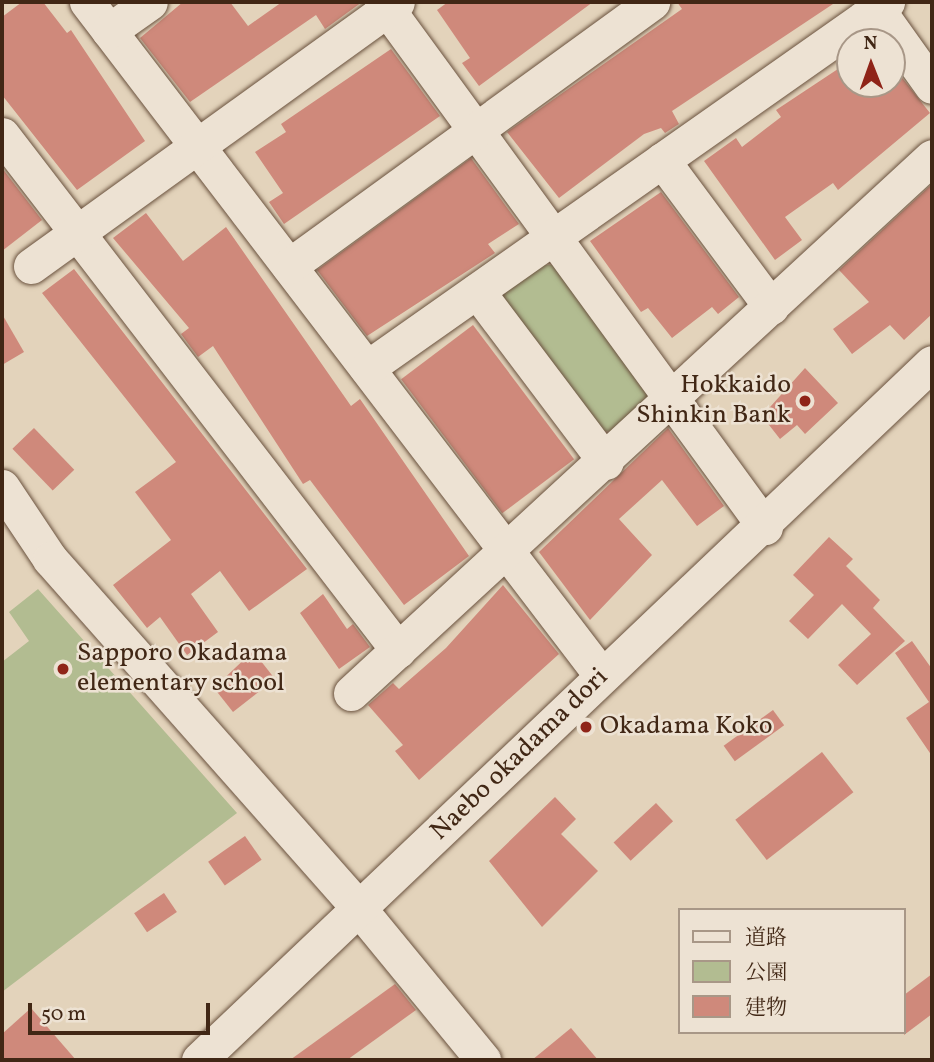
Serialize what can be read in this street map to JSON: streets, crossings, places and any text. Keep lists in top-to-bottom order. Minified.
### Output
{"streets":{"street":["Naebo okadama dori"]},"places":["Hokkaido Shinkin Bank","Sapporo Okadama elementary school","Okadama Koko"],"legend":["道路","公園","建物"],"scale_bar":"50 m","north":"top"}
